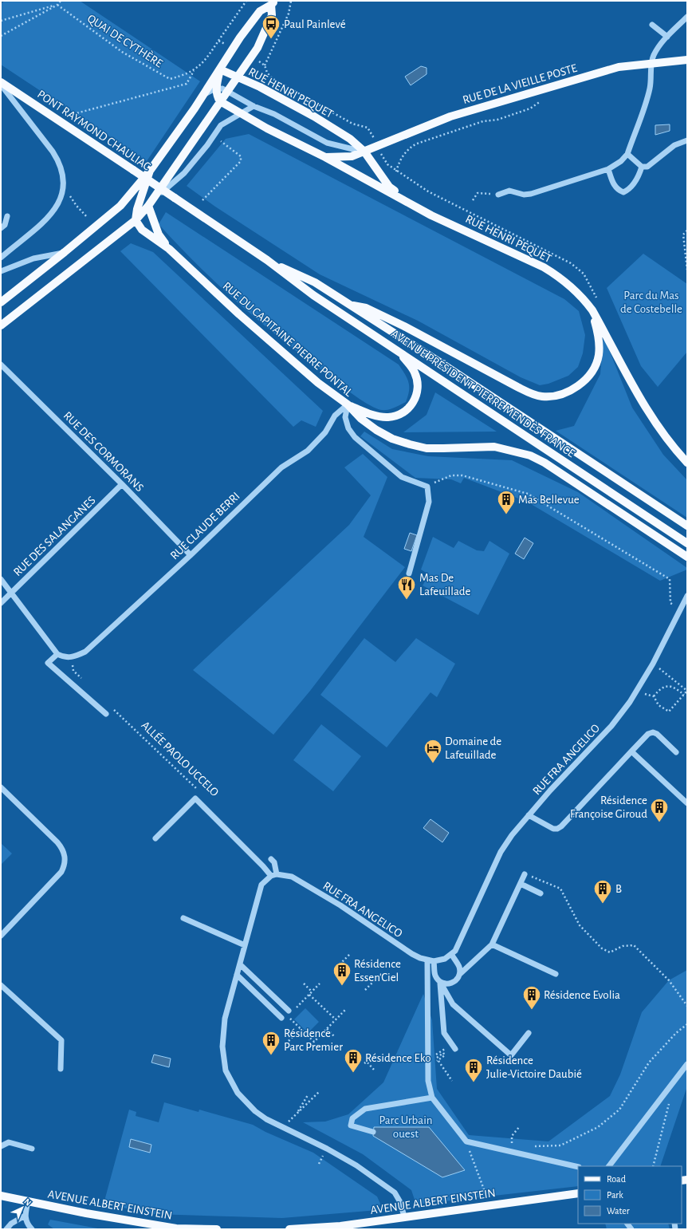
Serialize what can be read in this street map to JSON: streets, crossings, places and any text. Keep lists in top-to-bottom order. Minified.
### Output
{"streets":{"main road":["RUE DE LA VIEILLE POSTE","RUE HENRI PEQUET","PONT RAYMOND CHAULIAC","RUE DU CAPITAINE PIERRE PONTAL","AVENUE PRÉSIDENT PIERRE MENDÈS FRANCE","AVENUE ALBERT EINSTEIN"],"street":["RUE DES CORMORANS","RUE CLAUDE BERRI","RUE DES SALANGANES","RUE FRA ANGELICO"],"path":["QUAI DE CYTHÈRE","ALLÉE PAOLO UCCELO"]},"crossings":[["RUE DE LA VIEILLE POSTE","RUE HENRI PEQUET"],["PONT RAYMOND CHAULIAC","AVENUE PRÉSIDENT PIERRE MENDÈS FRANCE"],["RUE DU CAPITAINE PIERRE PONTAL","RUE CLAUDE BERRI"],["RUE DES CORMORANS","RUE CLAUDE BERRI"],["RUE DES CORMORANS","RUE DES SALANGANES"]],"parks":["Parc du Mas de Costebelle","Parc Urbain ouest"],"places":{"bus stop":["Paul Painlevé"],"building":["Mas Bellevue","Résidence Françoise Giroud","B","Résidence Essen'Ciel","Résidence Evolia","Résidence Parc Premier","Résidence Eko","Résidence Julie-Victoire Daubié"],"restaurant":["Mas De Lafeuillade"],"hotel":["Domaine de Lafeuillade"]},"legend":["Road","Park","Water"],"north":"top right"}
